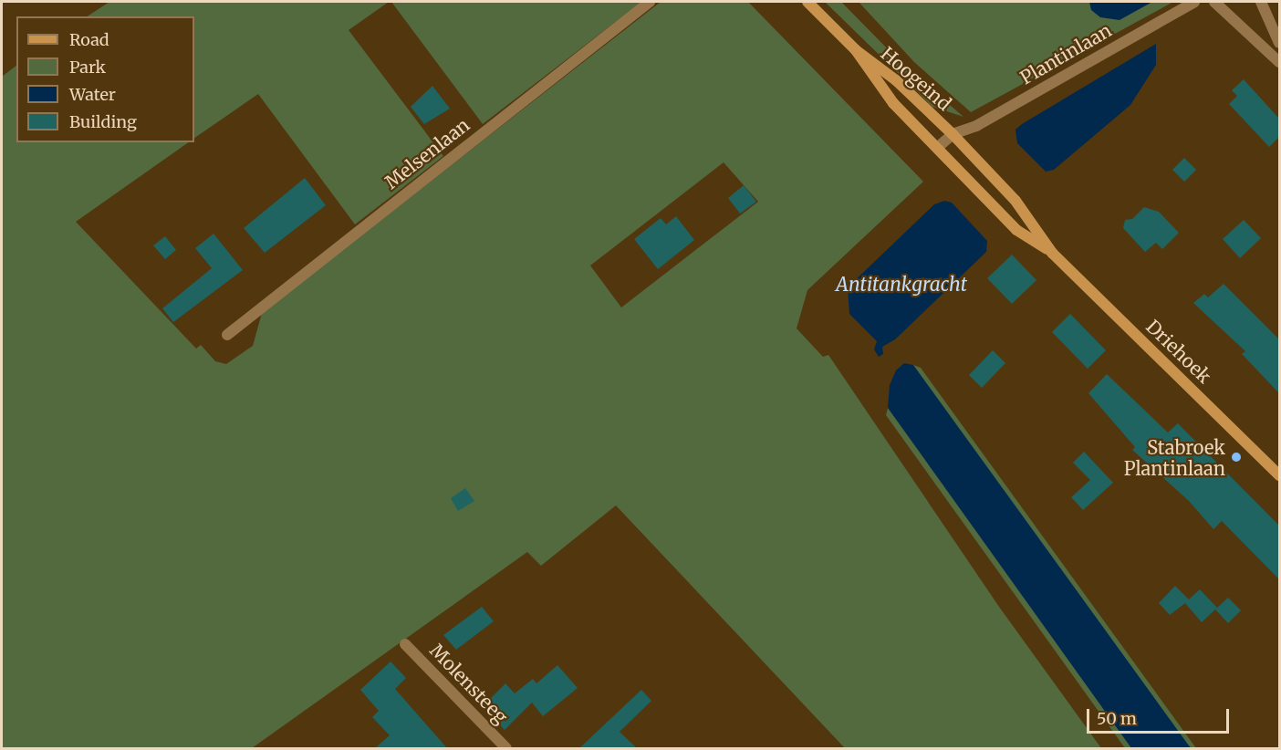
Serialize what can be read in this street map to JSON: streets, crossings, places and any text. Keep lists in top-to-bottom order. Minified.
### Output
{"streets":{"main road":["Hoogeind","Driehoek"],"street":["Plantinlaan","Melsenlaan","Molensteeg"]},"crossings":[["Plantinlaan","Hoogeind"],["Plantinlaan","Driehoek"],["Hoogeind","Driehoek"]],"water":["Antitankgracht"],"places":["Stabroek Plantinlaan"],"legend":["Road","Park","Water","Building"],"scale_bar":"50 m"}
